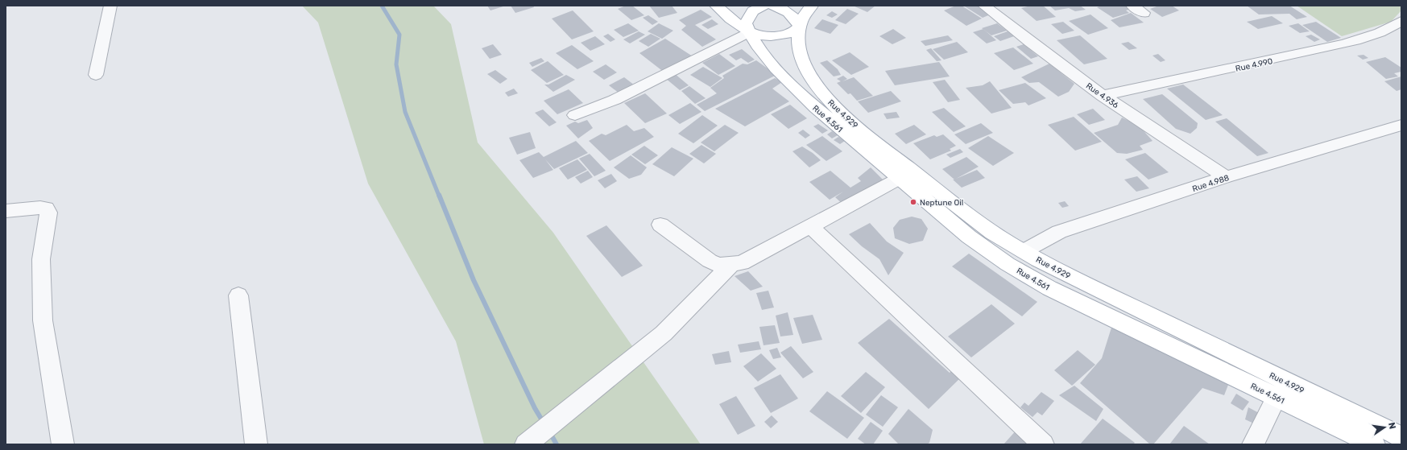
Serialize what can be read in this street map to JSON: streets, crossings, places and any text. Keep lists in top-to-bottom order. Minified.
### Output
{"streets":{"main road":["Rue 4.929","Rue 4.561"],"street":["Rue 4.990","Rue 4.936","Rue 4.988"]},"crossings":[["Rue 4.990","Rue 4.936"],["Rue 4.936","Rue 4.988"],["Rue 4.929","Rue 4.988"]],"places":["Neptune Oil"],"north":"right"}
